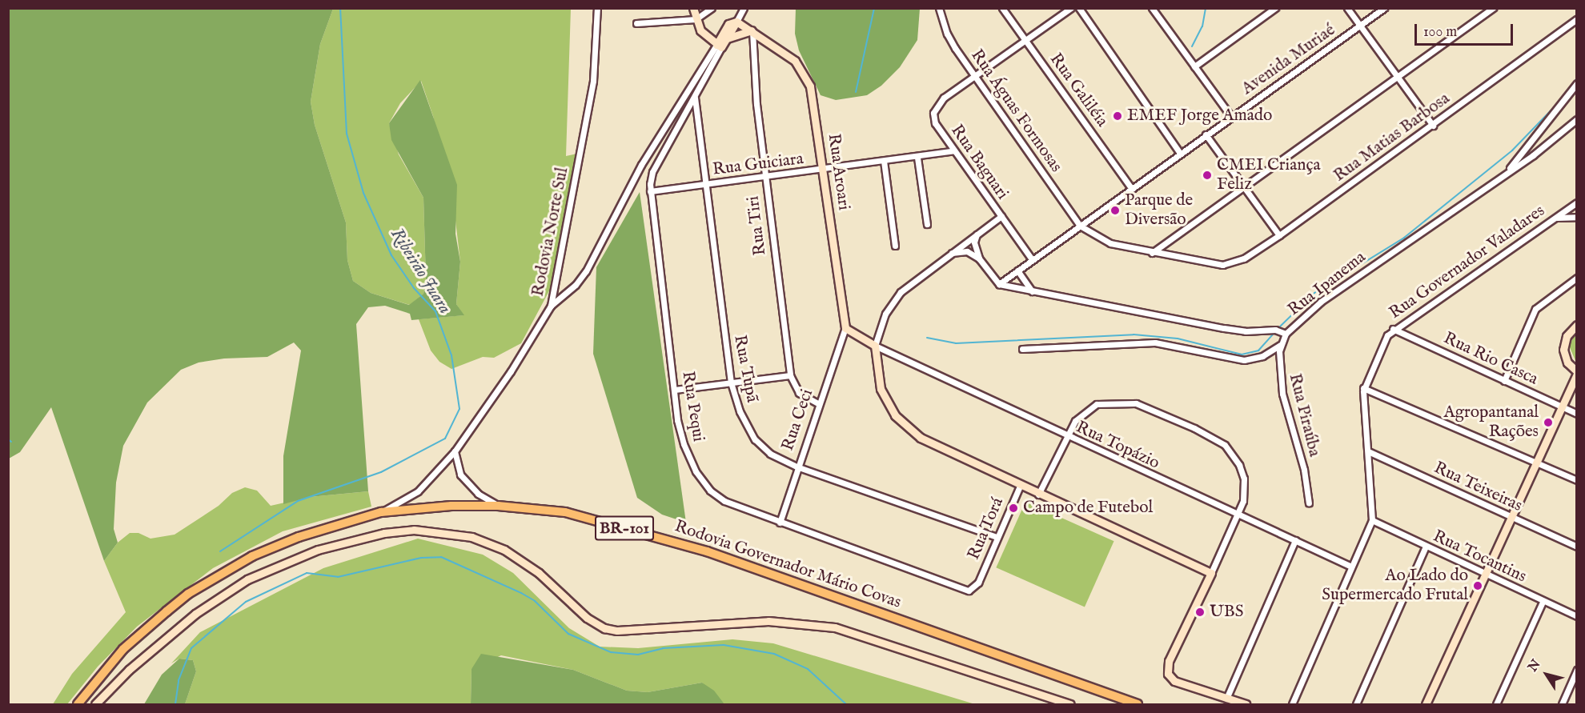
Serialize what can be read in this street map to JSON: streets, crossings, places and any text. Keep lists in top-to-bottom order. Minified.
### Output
{"streets":{"main road":["BR-101","Rodovia Governador Mário Covas"],"street":["Avenida Muriaé","Rua Galiléia","Rua Águas Formosas","Rua Matias Barbosa","Rua Baguari","Rua Guiciara","Rua Aroari","Rua Tiri","Rodovia Norte Sul","Rua Governador Valadares","Rua Ipanema","Rua Rio Casca","Rua Tupã","Rua Pequi","Rua Piraúba","Rua Ceci","Rua Topázio","Rua Teixeiras","Rua Torá","Rua Tocantins"]},"crossings":[["Avenida Muriaé","Rua Galiléia"],["Avenida Muriaé","Rua Águas Formosas"],["Avenida Muriaé","Rua Matias Barbosa"],["Avenida Muriaé","Rua Baguari"],["Avenida Muriaé","Rua Ipanema"],["Rua Águas Formosas","Rua Matias Barbosa"],["Rua Águas Formosas","Rua Baguari"],["Rua Baguari","Rua Guiciara"],["Rua Baguari","Rua Topázio"],["Rua Guiciara","Rua Aroari"],["Rua Guiciara","Rua Tiri"],["Rua Guiciara","Rua Tupã"],["Rua Guiciara","Rua Pequi"],["Rua Aroari","Rua Tiri"],["Rua Aroari","Rua Ceci"],["Rua Tiri","Rua Ceci"],["Rodovia Norte Sul","Rodovia Governador Mário Covas"],["Rua Governador Valadares","Rua Rio Casca"],["Rua Governador Valadares","Rua Topázio"],["Rua Governador Valadares","Rua Teixeiras"],["Rua Governador Valadares","Rua Tocantins"],["Rua Ipanema","Rua Piraúba"],["Rua Tupã","Rua Pequi"],["Rua Tupã","Rua Ceci"],["Rua Tupã","Rua Torá"],["Rua Pequi","Rua Ceci"],["Rua Pequi","Rua Torá"]],"water":["Ribeirão Juara"],"places":["EMEF Jorge Amado","CMEI Criança Feliz","Parque de Diversão","Agropantanal Rações","Campo de Futebol","Ao Lado do Supermercado Frutal","UBS"],"scale_bar":"100 m","north":"top left"}
